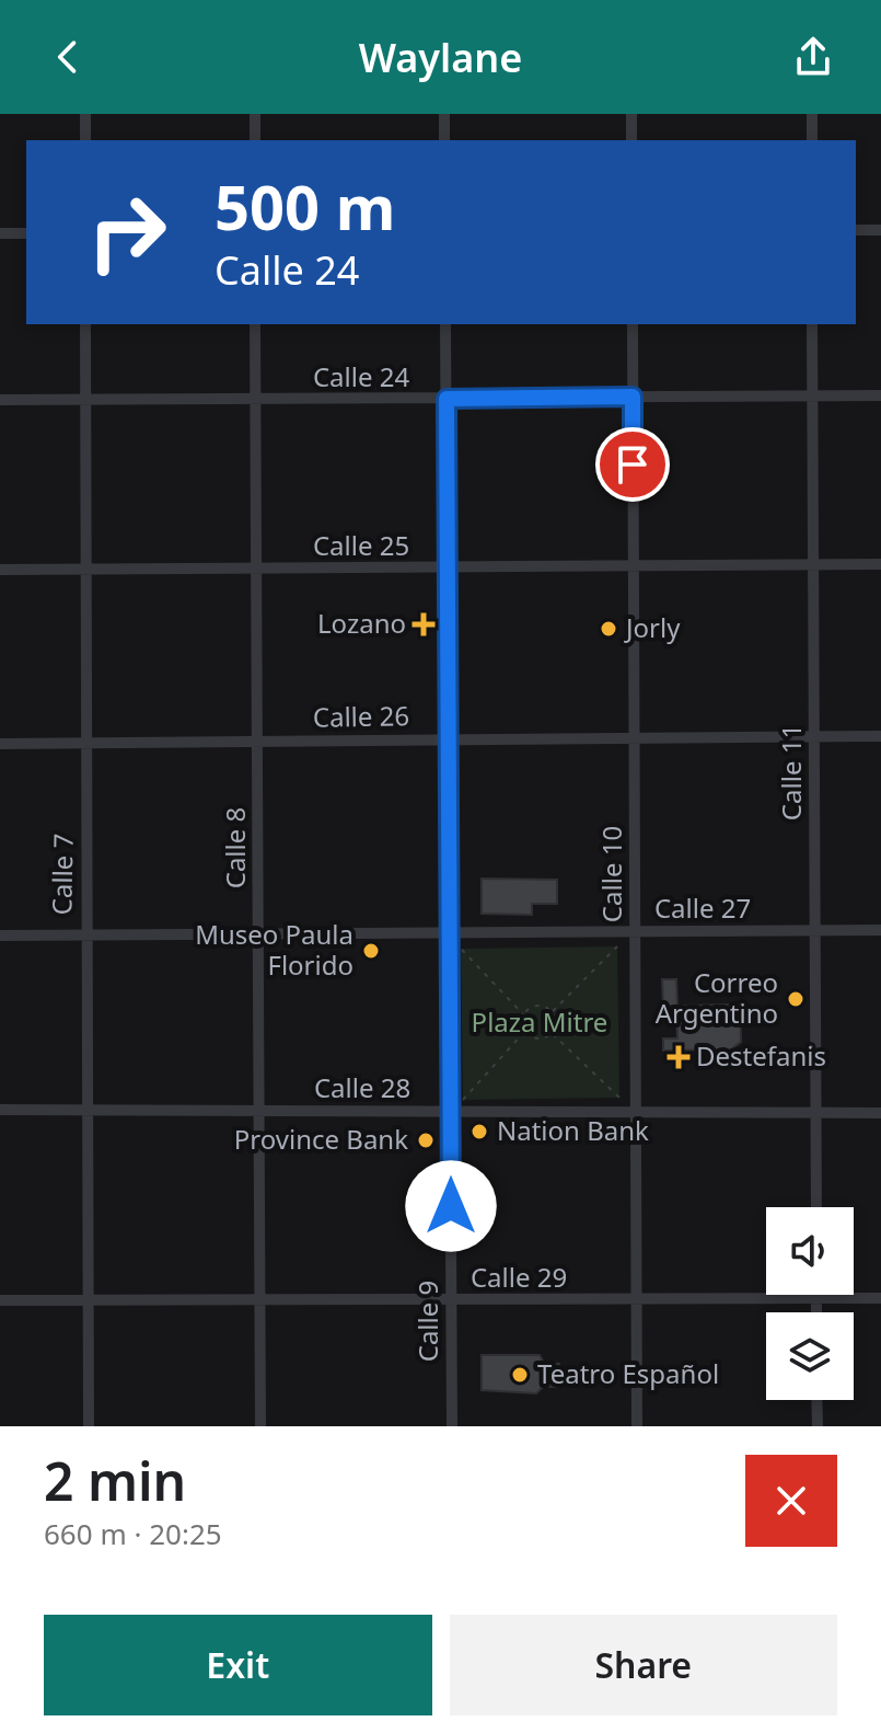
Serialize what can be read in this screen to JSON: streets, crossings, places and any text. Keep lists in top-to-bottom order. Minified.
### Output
{"streets":{"street":["Calle 24","Calle 25","Calle 26","Calle 11","Calle 8","Calle 7","Calle 10","Calle 27","Calle 28","Calle 29","Calle 9"]},"crossings":[["Calle 24","Calle 11"],["Calle 24","Calle 8"],["Calle 24","Calle 7"],["Calle 24","Calle 10"],["Calle 24","Calle 9"],["Calle 25","Calle 11"],["Calle 25","Calle 8"],["Calle 25","Calle 7"],["Calle 25","Calle 10"],["Calle 25","Calle 9"],["Calle 26","Calle 11"],["Calle 26","Calle 8"],["Calle 26","Calle 7"],["Calle 26","Calle 10"],["Calle 26","Calle 9"],["Calle 11","Calle 27"],["Calle 11","Calle 28"],["Calle 8","Calle 27"],["Calle 8","Calle 28"],["Calle 8","Calle 29"],["Calle 7","Calle 27"],["Calle 7","Calle 28"],["Calle 7","Calle 29"],["Calle 10","Calle 27"],["Calle 10","Calle 28"],["Calle 10","Calle 29"],["Calle 27","Calle 9"],["Calle 28","Calle 9"],["Calle 29","Calle 9"]],"parks":["Plaza Mitre"],"places":{"health":["Lozano","Destefanis"],"other":["Jorly","Museo Paula Florido","Correo Argentino","Nation Bank","Province Bank","Teatro Español"]},"page":{"header":"Waylane","turn":["500 m","Calle 24"],"heading":["2 min","660 m · 20:25"],"buttons":["Exit","Share"]}}
